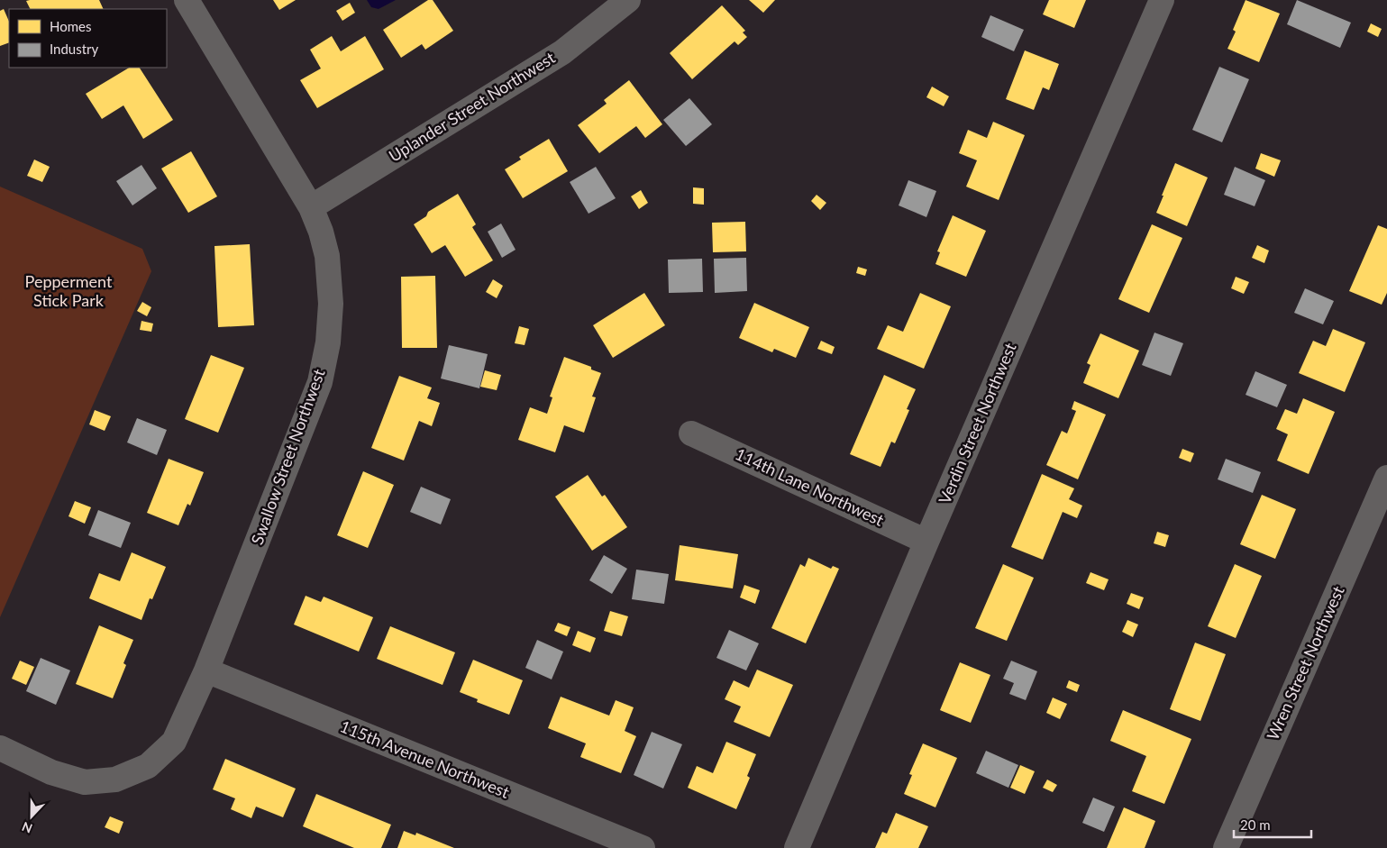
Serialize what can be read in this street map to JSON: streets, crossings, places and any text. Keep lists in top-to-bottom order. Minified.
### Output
{"streets":{"street":["Uplander Street Northwest","Verdin Street Northwest","Swallow Street Northwest","114th Lane Northwest","Wren Street Northwest","115th Avenue Northwest"]},"crossings":[["Uplander Street Northwest","Swallow Street Northwest"],["Verdin Street Northwest","114th Lane Northwest"],["Swallow Street Northwest","115th Avenue Northwest"]],"parks":["Pepperment Stick Park"],"legend":["Homes","Industry"],"scale_bar":"20 m","north":"bottom"}
